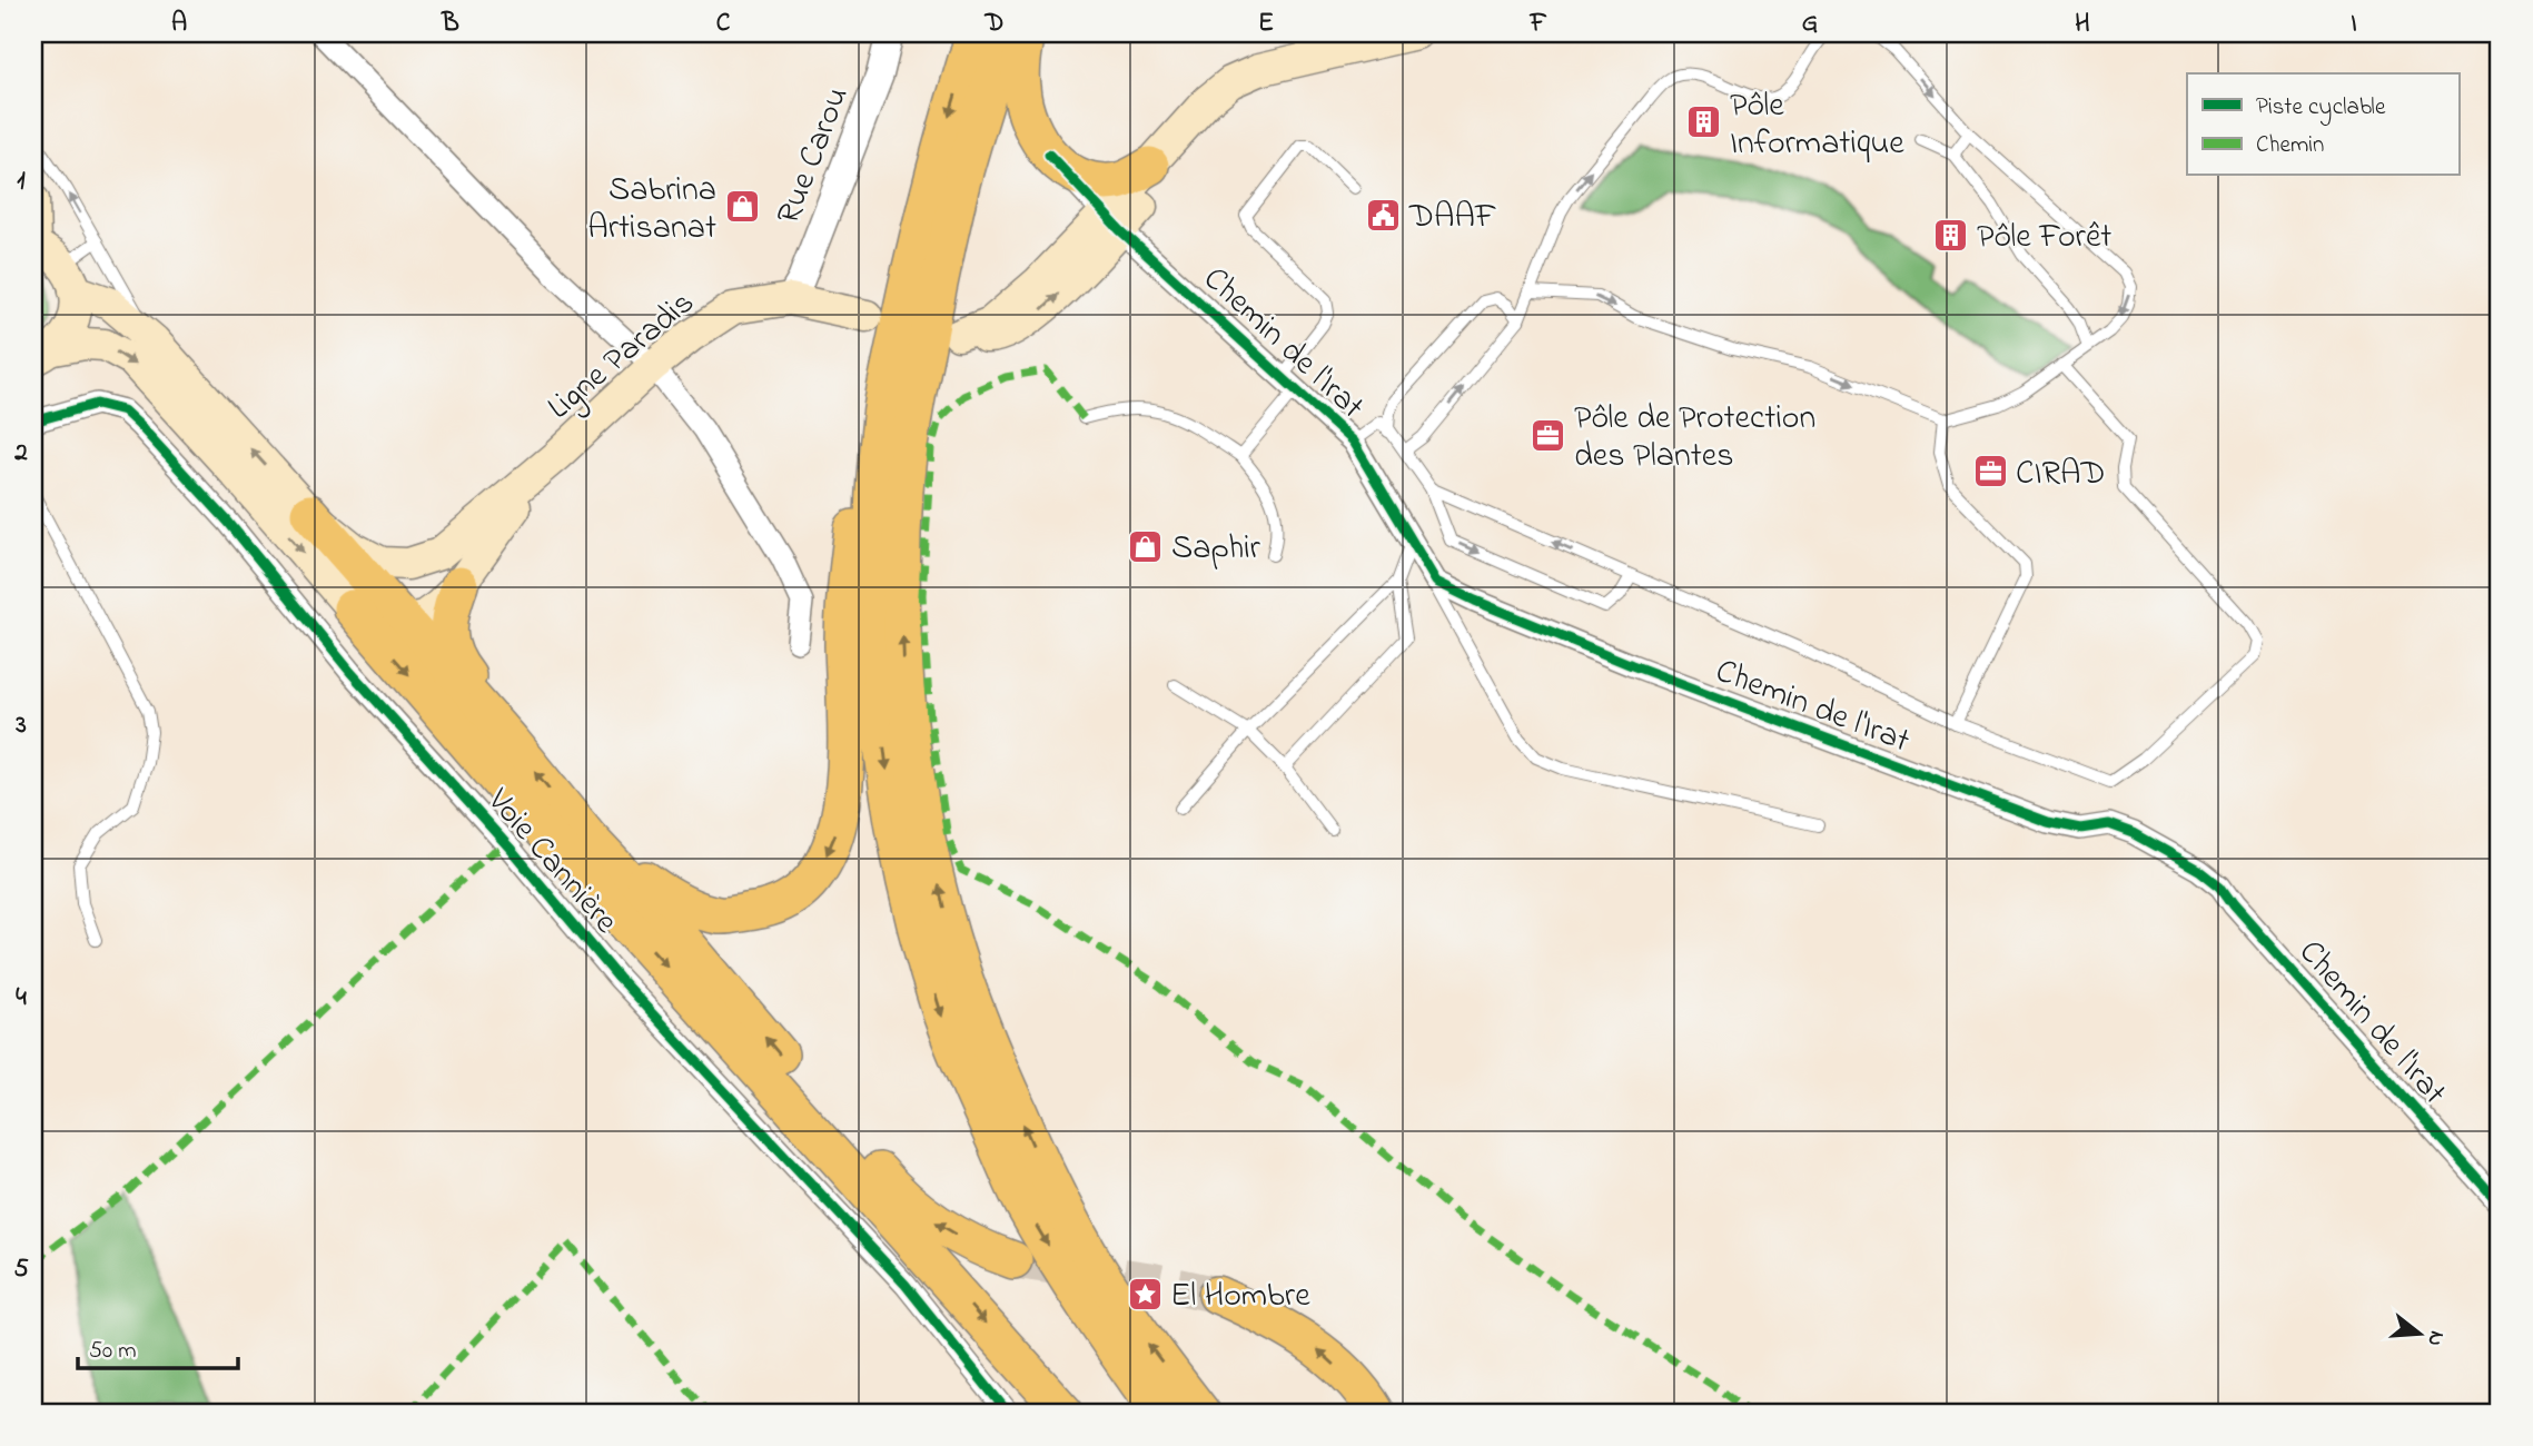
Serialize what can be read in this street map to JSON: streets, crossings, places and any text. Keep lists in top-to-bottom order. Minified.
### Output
{"streets":{"main road":["Ligne Paradis"],"street":["Rue Carou","Chemin de l'Irat","Voie Cannière"]},"crossings":[["Rue Carou","Ligne Paradis"]],"places":{"building":["Pôle Informatique","Pôle Forêt"],"shop":["Sabrina Artisanat","Saphir"],"public building":["DAAF"],"office":["Pôle de Protection des Plantes","CIRAD"],"place":["El Hombre"]},"legend":["Piste cyclable","Chemin"],"scale_bar":"50 m","north":"right","grid":{"columns":["A","B","C","D","E","F","G","H","I"],"rows":["1","2","3","4","5"]}}
